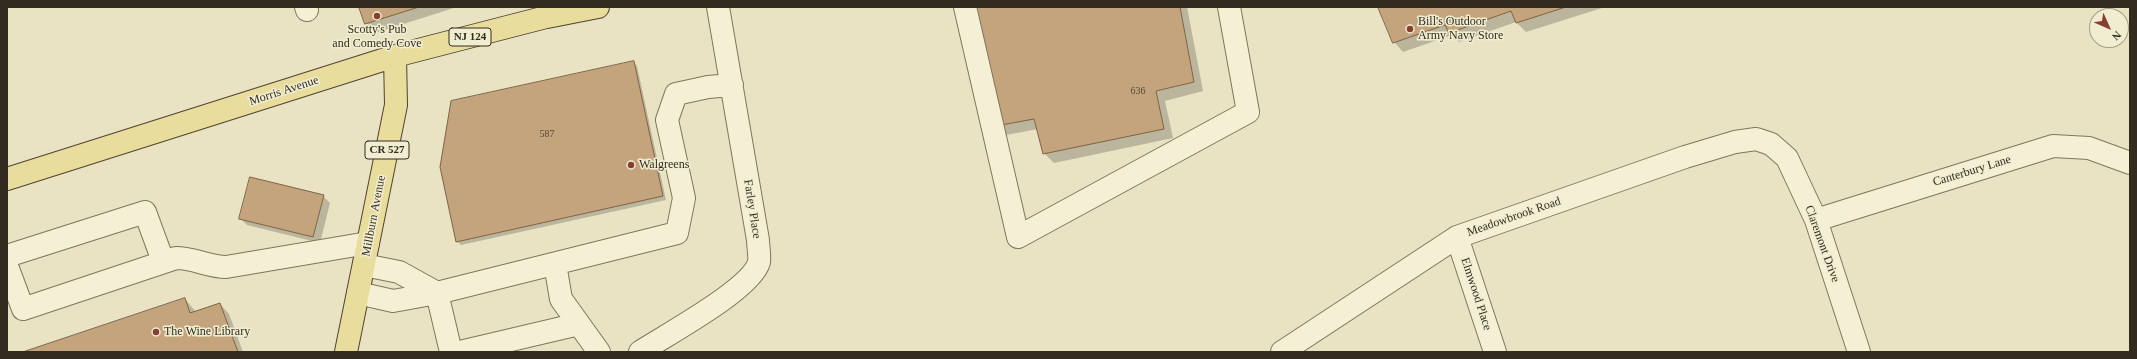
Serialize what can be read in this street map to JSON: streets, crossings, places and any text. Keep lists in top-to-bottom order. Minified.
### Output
{"streets":{"main road":["NJ 124","Morris Avenue","CR 527","Millburn Avenue"],"street":["Canterbury Lane","Farley Place","Meadowbrook Road","Claremont Drive","Elmwood Place"]},"crossings":[["NJ 124","Morris Avenue"],["Morris Avenue","Millburn Avenue"],["Canterbury Lane","Claremont Drive"],["Meadowbrook Road","Claremont Drive"],["Meadowbrook Road","Elmwood Place"]],"places":["Scotty's Pub and Comedy Cove","Bill's Outdoor Army Navy Store","Walgreens","The Wine Library"],"house_numbers":["636","587"],"north":"bottom right"}
